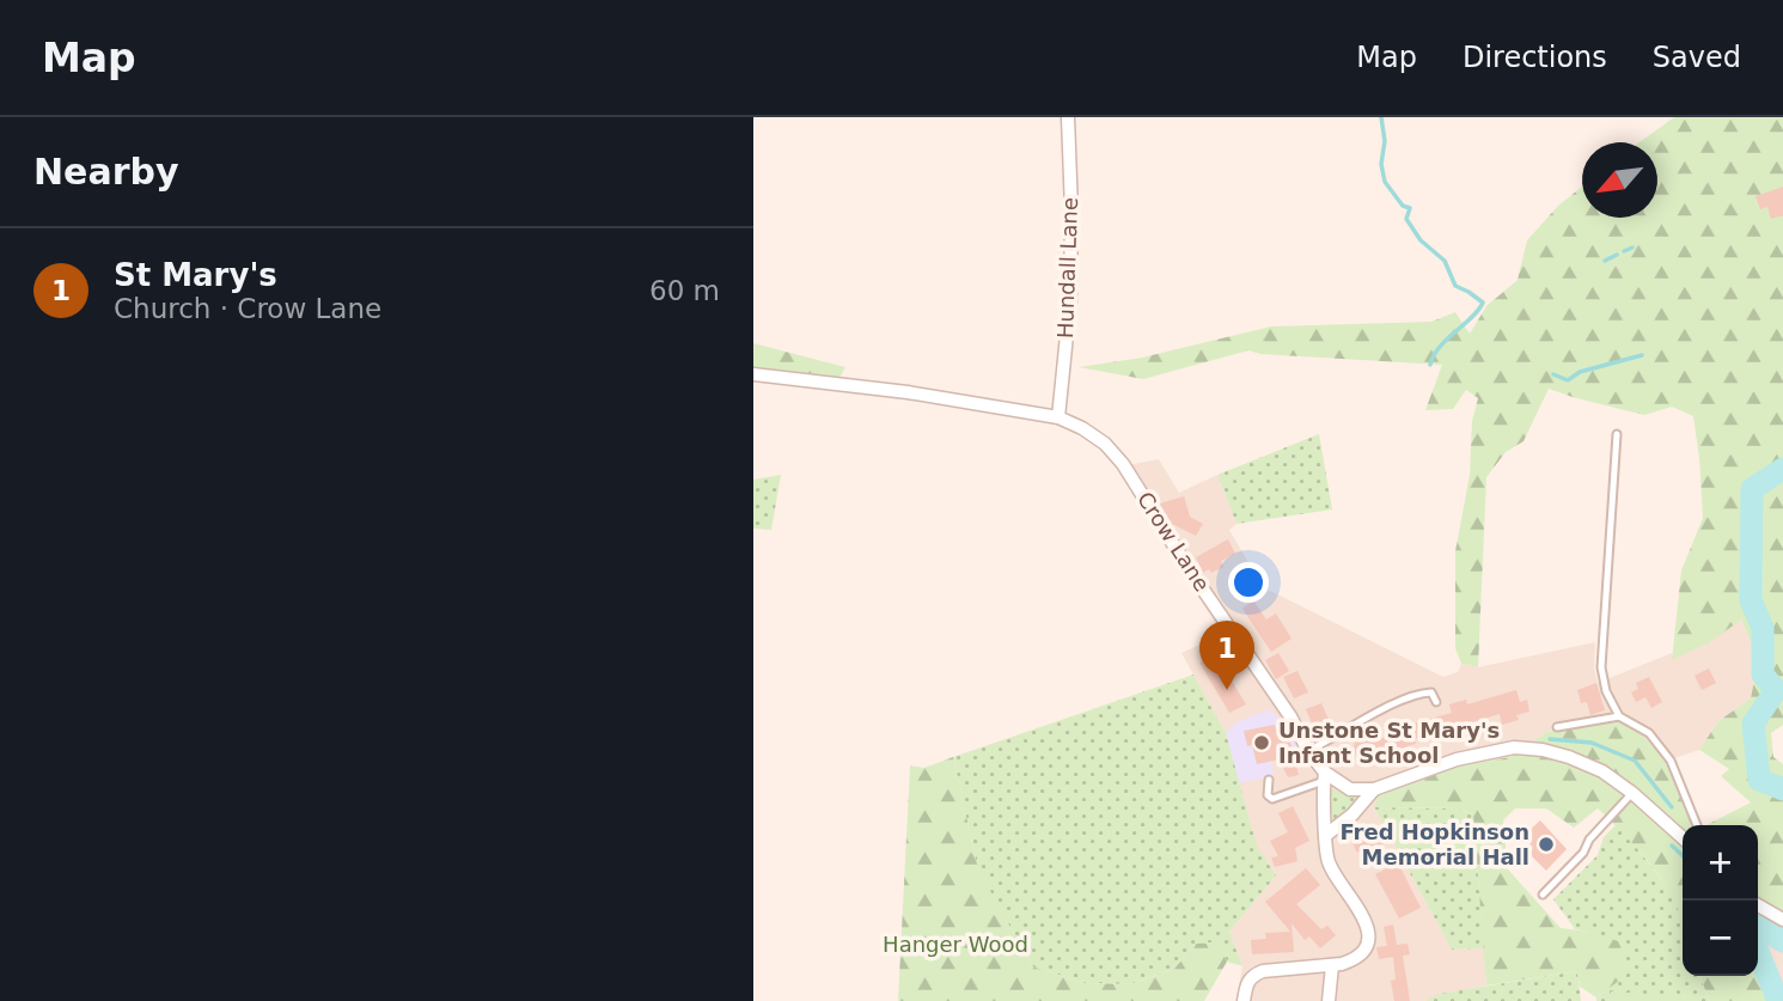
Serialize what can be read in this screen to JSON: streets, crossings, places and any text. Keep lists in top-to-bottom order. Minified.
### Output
{"streets":{"street":["Hundall Lane","Crow Lane"]},"crossings":[["Hundall Lane","Crow Lane"]],"parks":["Hanger Wood"],"places":["Unstone St Mary's Infant School","Fred Hopkinson Memorial Hall"],"north":"bottom left","page":{"header":"Map","nav":["Map","Directions","Saved"],"heading":"Nearby","list":[{"mark":"1","name":"St Mary's","note":"Church · Crow Lane","value":"60 m"}],"pins":"1","map_buttons":["+","−"]}}
